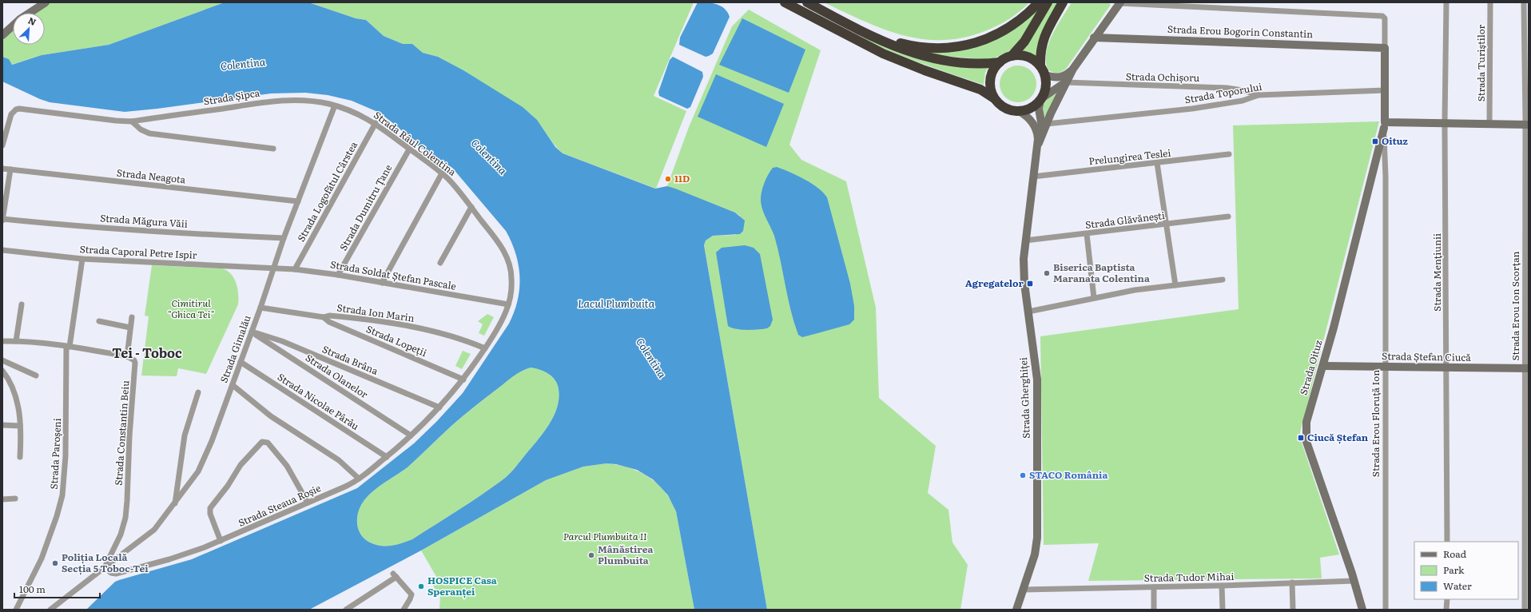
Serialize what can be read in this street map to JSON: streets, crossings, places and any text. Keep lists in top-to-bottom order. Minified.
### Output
{"streets":{"street":["Strada Erou Bogorin Constantin","Strada Turiștilor","Strada Ochișoru","Strada Toporului","Strada Șipca","Strada Râul Colentina","Prelungirea Teslei","Strada Neagota","Strada Logofătul Cârstea","Strada Dumitru Țane","Strada Glăvănești","Strada Măgura Văii","Strada Caporal Petre Ispir","Strada Mențiunii","Strada Soldat Ștefan Pascale","Strada Erou Ion Scorțan","Strada Ion Marin","Strada Lopeții","Strada Gimalău","Strada Ștefan Ciucă","Strada Brâna","Strada Oituz","Strada Olanelor","Strada Gherghiței","Strada Nicolae Pârâu","Strada Erou Floruță Ion","Strada Constantin Beiu","Strada Paroșeni","Strada Steaua Roșie","Strada Tudor Mihai"]},"crossings":[["Strada Erou Bogorin Constantin","Strada Oituz"],["Strada Erou Bogorin Constantin","Strada Gherghiței"],["Strada Ochișoru","Strada Toporului"],["Strada Ochișoru","Strada Gherghiței"],["Strada Toporului","Strada Oituz"],["Strada Toporului","Strada Gherghiței"],["Strada Șipca","Strada Râul Colentina"],["Strada Șipca","Strada Gimalău"],["Strada Râul Colentina","Strada Logofătul Cârstea"],["Strada Râul Colentina","Strada Dumitru Țane"],["Strada Râul Colentina","Strada Soldat Ștefan Pascale"],["Strada Râul Colentina","Strada Ion Marin"],["Strada Râul Colentina","Strada Lopeții"],["Strada Râul Colentina","Strada Gimalău"],["Strada Râul Colentina","Strada Brâna"],["Strada Râul Colentina","Strada Steaua Roșie"],["Prelungirea Teslei","Strada Gherghiței"],["Strada Neagota","Strada Gimalău"],["Strada Logofătul Cârstea","Strada Soldat Ștefan Pascale"],["Strada Dumitru Țane","Strada Soldat Ștefan Pascale"],["Strada Glăvănești","Strada Gherghiței"],["Strada Măgura Văii","Strada Gimalău"],["Strada Caporal Petre Ispir","Strada Soldat Ștefan Pascale"],["Strada Caporal Petre Ispir","Strada Gimalău"],["Strada Caporal Petre Ispir","Strada Paroșeni"],["Strada Mențiunii","Strada Ștefan Ciucă"],["Strada Soldat Ștefan Pascale","Strada Gimalău"],["Strada Erou Ion Scorțan","Strada Ștefan Ciucă"],["Strada Ion Marin","Strada Lopeții"],["Strada Ion Marin","Strada Gimalău"],["Strada Gimalău","Strada Brâna"],["Strada Gimalău","Strada Olanelor"],["Strada Gimalău","Strada Nicolae Pârâu"],["Strada Gimalău","Strada Constantin Beiu"],["Strada Gimalău","Strada Steaua Roșie"],["Strada Ștefan Ciucă","Strada Oituz"],["Strada Ștefan Ciucă","Strada Erou Floruță Ion"],["Strada Brâna","Strada Olanelor"],["Strada Brâna","Strada Steaua Roșie"],["Strada Oituz","Strada Erou Floruță Ion"],["Strada Oituz","Strada Tudor Mihai"],["Strada Olanelor","Strada Steaua Roșie"],["Strada Gherghiței","Strada Tudor Mihai"],["Strada Nicolae Pârâu","Strada Steaua Roșie"],["Strada Constantin Beiu","Strada Steaua Roșie"]],"districts":["Tei - Toboc"],"water":["Colentina","Lacul Plumbuita"],"parks":["Cimitirul \"Ghica Tei\"","Parcul Plumbuita II"],"places":{"transit":["Oituz","Agregatelor","Ciucă Ștefan"],"other":["11D","Biserica Baptista Maranata Colentina","STACO România","Mânăstirea Plumbuita","Poliția Locală Secția 5 Toboc-Tei","HOSPICE Casa Speranței"]},"legend":["Road","Park","Water"],"scale_bar":"100 m","north":"top right"}
